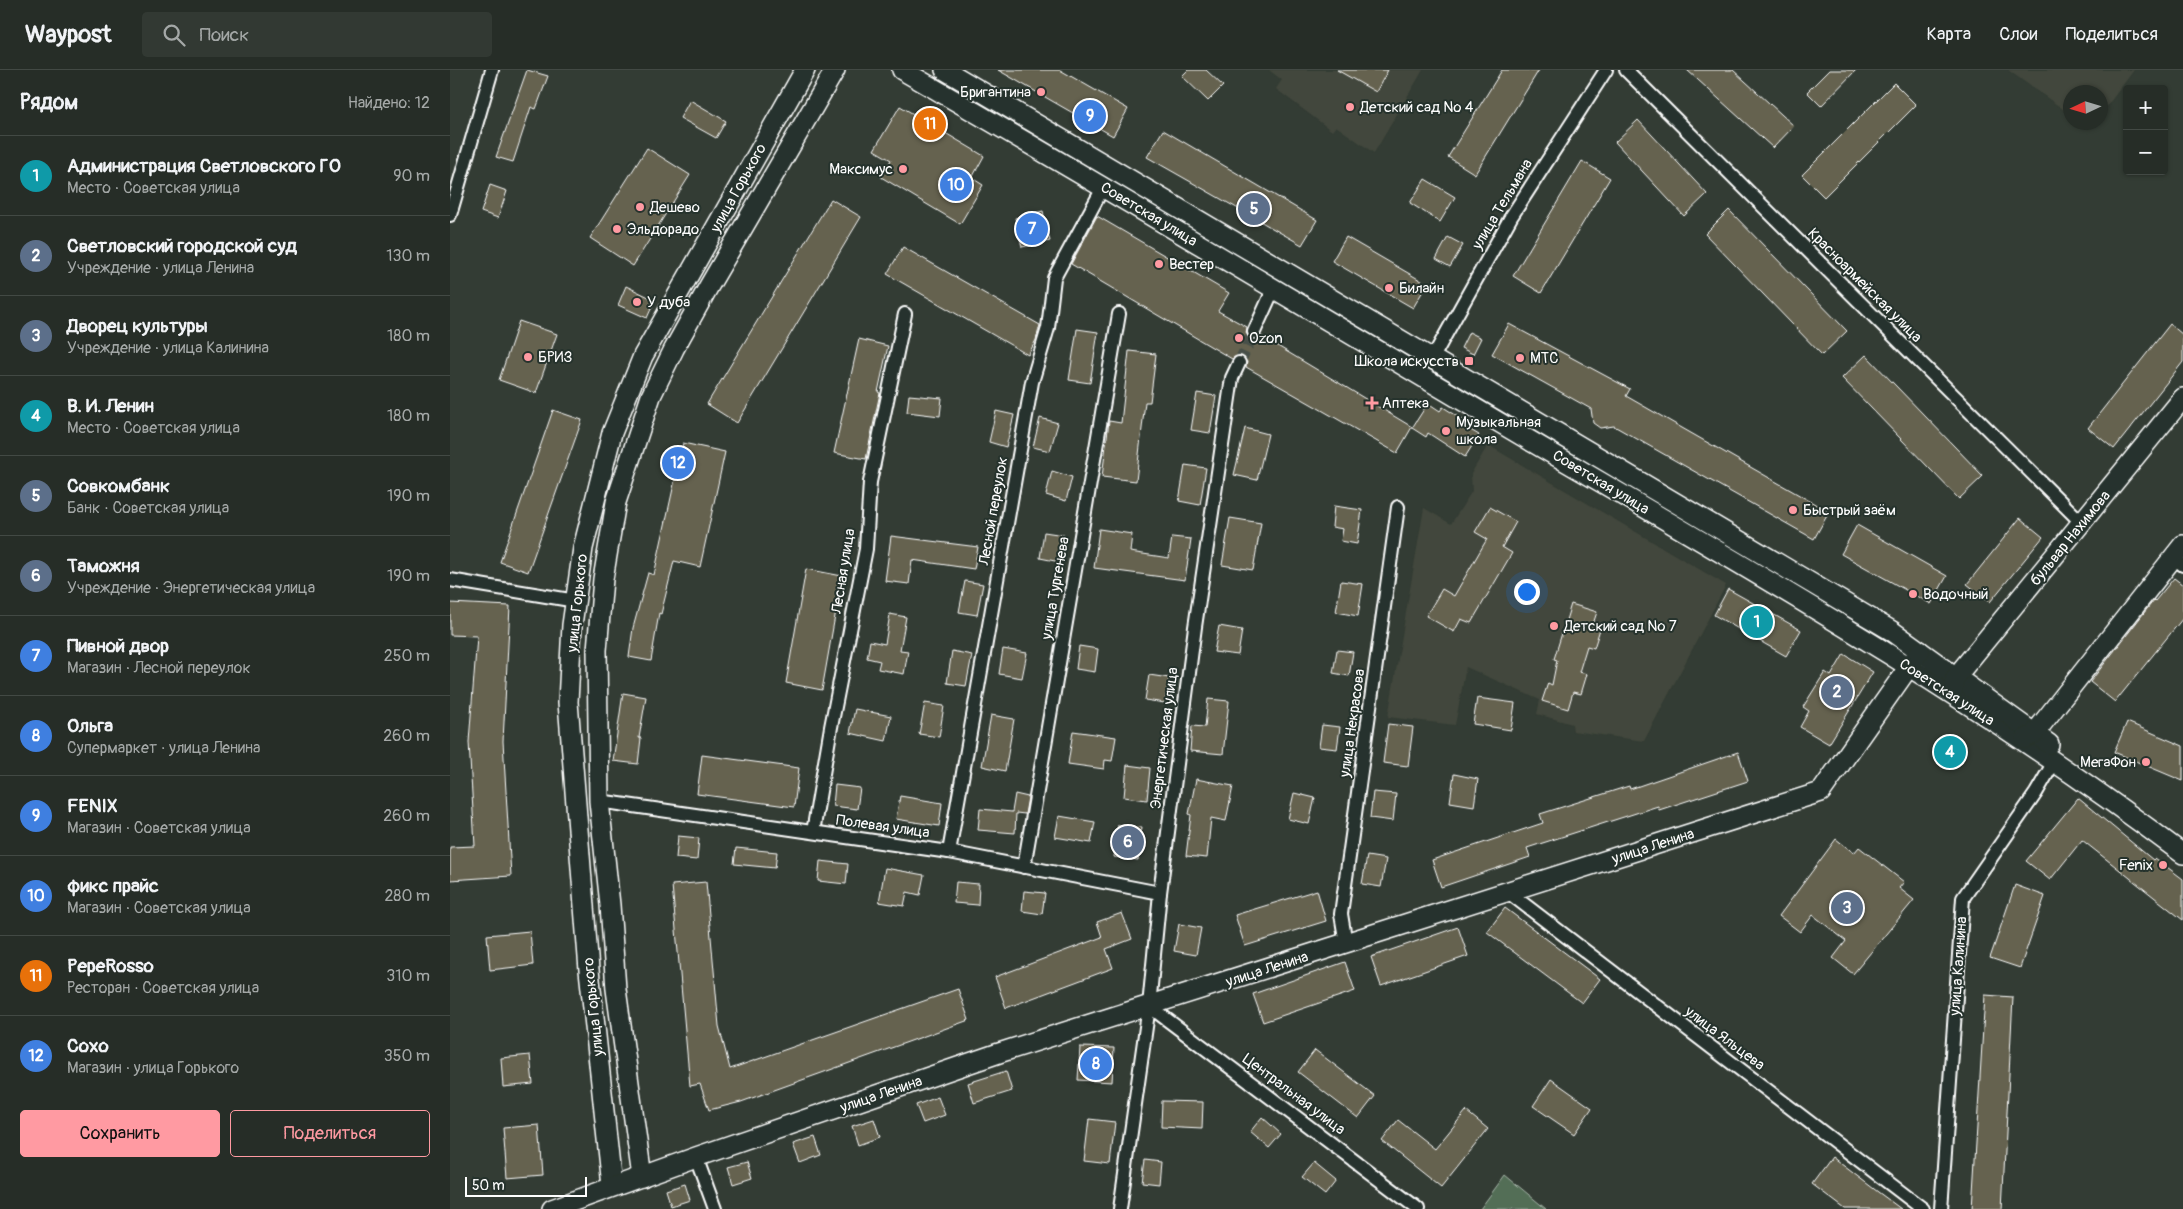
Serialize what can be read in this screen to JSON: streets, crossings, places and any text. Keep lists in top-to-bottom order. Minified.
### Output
{"streets":{"street":["улица Горького","улица Тельмана","Советская улица","Красноармейская улица","Лесной переулок","бульвар Нахимова","Лесная улица","улица Тургенева","улица Некрасова","Энергетическая улица","Полевая улица","улица Ленина","улица Калинина","улица Яльцева","Центральная улица"]},"crossings":[["улица Горького","Полевая улица"],["улица Горького","улица Ленина"],["улица Тельмана","Советская улица"],["Советская улица","Лесной переулок"],["Советская улица","бульвар Нахимова"],["Советская улица","улица Ленина"],["Советская улица","улица Калинина"],["Красноармейская улица","бульвар Нахимова"],["Лесной переулок","Полевая улица"],["Лесная улица","Полевая улица"],["улица Тургенева","Полевая улица"],["улица Некрасова","улица Ленина"],["Энергетическая улица","Полевая улица"],["Энергетическая улица","улица Ленина"],["Энергетическая улица","Центральная улица"],["улица Ленина","улица Яльцева"],["улица Ленина","Центральная улица"]],"places":{"other":["Бригантина","Детский сад № 4","Максимус","Дешево","Эльдорадо","Вестер","Билайн","У дуба","Ozon","БРИЗ","МТС","Музыкальная школа","Быстрый заём","Водочный","Детский сад № 7","МегаФон","Fenix"],"transit":["Школа искусств"],"health":["Аптека"]},"scale_bar":"50 m","north":"left","page":{"header":"Waypost","search":"Поиск","nav":["Карта","Слои","Поделиться"],"heading":["Рядом","Найдено: 12"],"map_buttons":["+","−"],"pins":["9","11","10","5","7","12","1","2","4","6","3","8"],"list":[{"mark":"1","name":"Администрация Светловского ГО","note":"Место · Советская улица","value":"90 m"},{"mark":"2","name":"Светловский городской суд","note":"Учреждение · улица Ленина","value":"130 m"},{"mark":"3","name":"Дворец культуры","note":"Учреждение · улица Калинина","value":"180 m"},{"mark":"4","name":"В. И. Ленин","note":"Место · Советская улица","value":"180 m"},{"mark":"5","name":"Совкомбанк","note":"Банк · Советская улица","value":"190 m"},{"mark":"6","name":"Таможня","note":"Учреждение · Энергетическая улица","value":"190 m"},{"mark":"7","name":"Пивной двор","note":"Магазин · Лесной переулок","value":"250 m"},{"mark":"8","name":"Ольга","note":"Супермаркет · улица Ленина","value":"260 m"},{"mark":"9","name":"FENIX","note":"Магазин · Советская улица","value":"260 m"},{"mark":"10","name":"фикс прайс","note":"Магазин · Советская улица","value":"280 m"},{"mark":"11","name":"PepeRosso","note":"Ресторан · Советская улица","value":"310 m"},{"mark":"12","name":"Сохо","note":"Магазин · улица Горького","value":"350 m"}],"buttons":["Сохранить","Поделиться"],"scale":"50 m"}}
